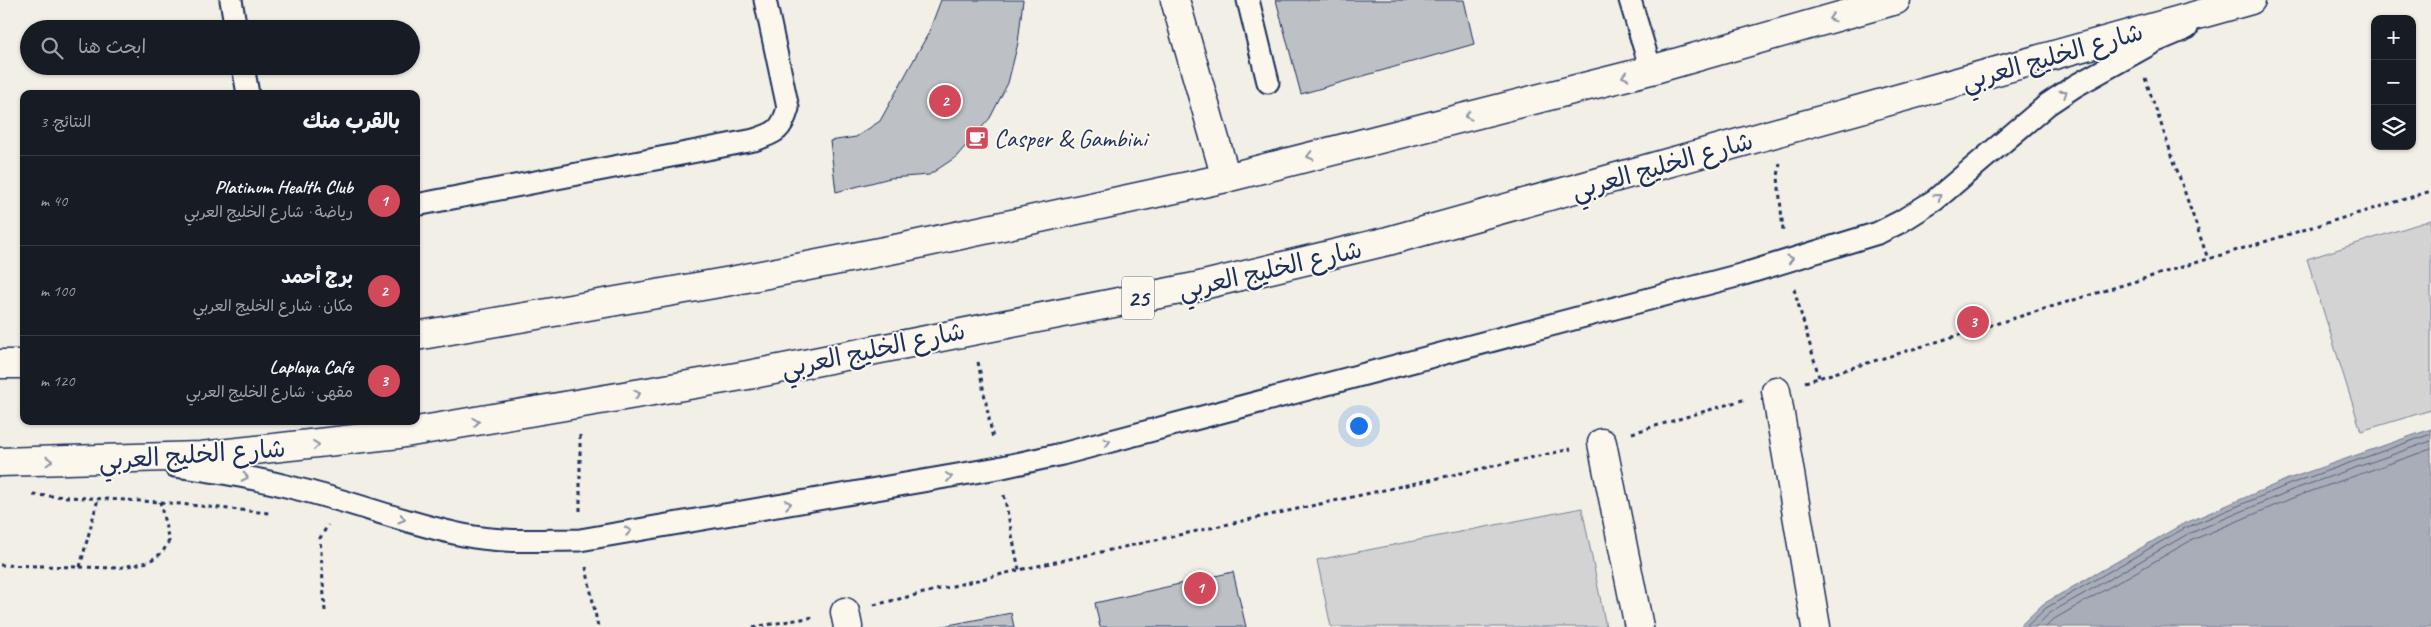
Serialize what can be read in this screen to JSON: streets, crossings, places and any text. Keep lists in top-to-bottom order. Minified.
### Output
{"streets":{"main road":["شارع الخليج العربي","25"]},"places":{"cafe":["Casper & Gambini"]},"page":{"map_buttons":["+","−"],"search":"ابحث هنا","pins":["2","3","1"],"heading":["بالقرب منك","النتائج: 3"],"list":[{"mark":"1","name":"Platinum Health Club","note":"رياضة · شارع الخليج العربي","value":"40 m"},{"mark":"2","name":"برج أحمد","note":"مكان · شارع الخليج العربي","value":"100 m"},{"mark":"3","name":"Laplaya Cafe","note":"مقهى · شارع الخليج العربي","value":"120 m"}]}}
